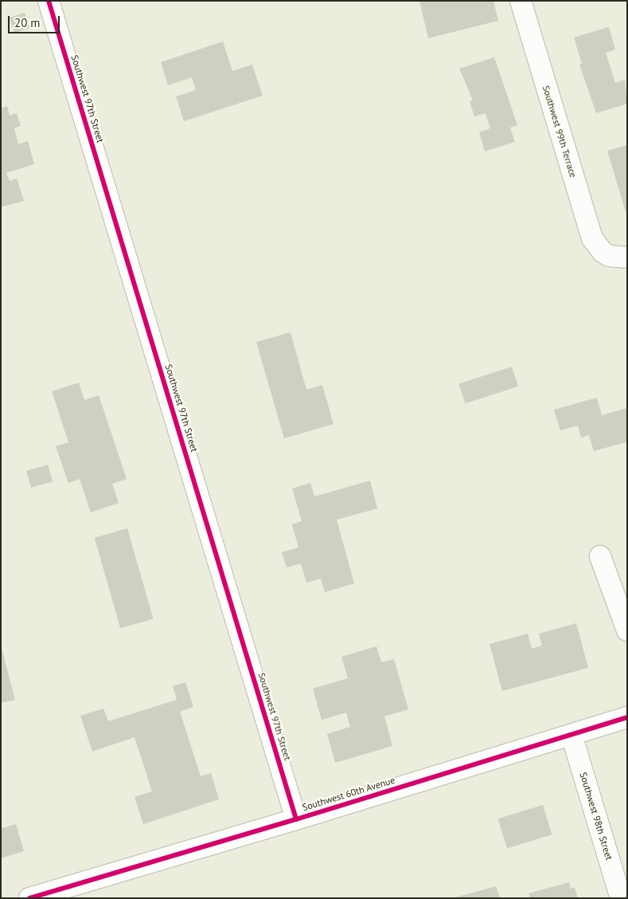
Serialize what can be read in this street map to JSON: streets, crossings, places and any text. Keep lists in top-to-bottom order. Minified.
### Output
{"streets":{"street":["Southwest 97th Street","Southwest 99th Terrace","Southwest 60th Avenue","Southwest 98th Street"]},"crossings":[["Southwest 97th Street","Southwest 60th Avenue"],["Southwest 60th Avenue","Southwest 98th Street"]],"scale_bar":"20 m"}
